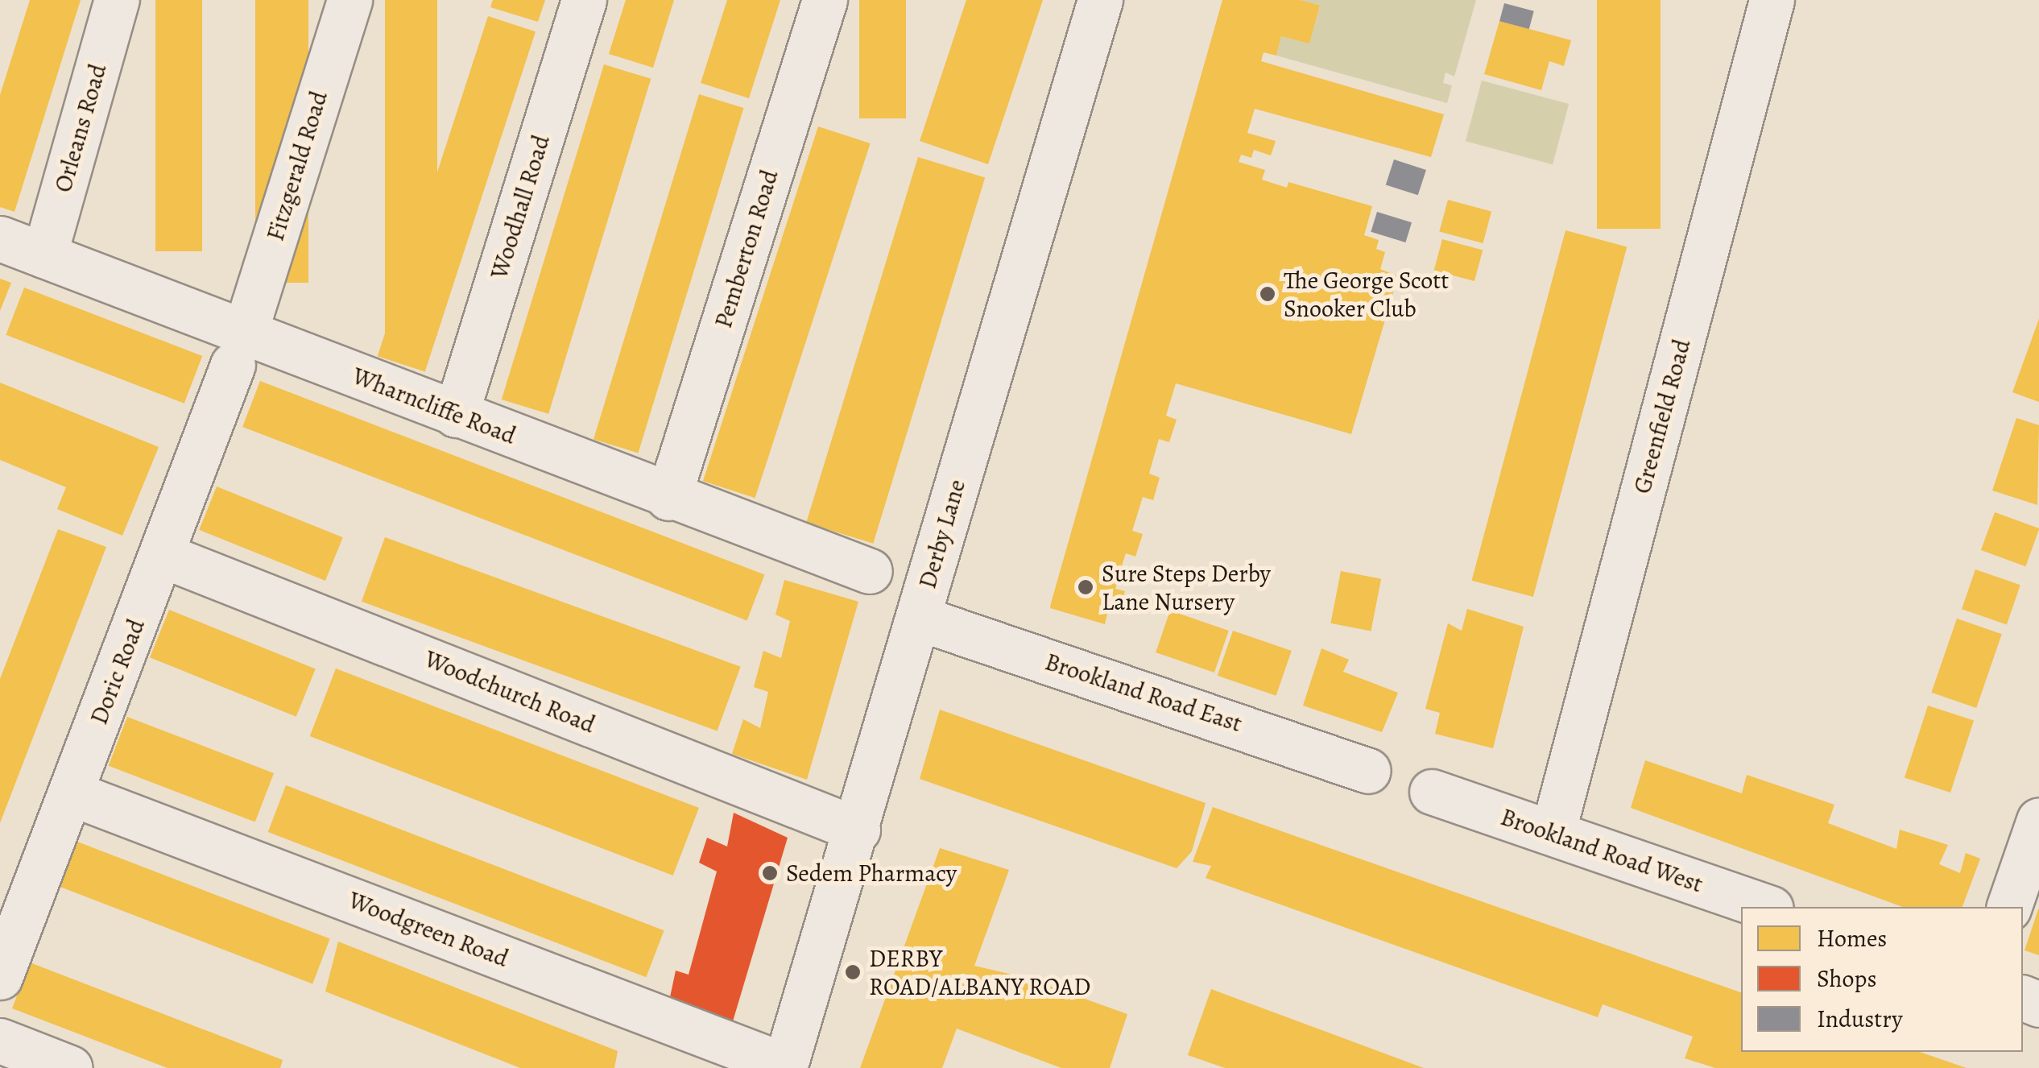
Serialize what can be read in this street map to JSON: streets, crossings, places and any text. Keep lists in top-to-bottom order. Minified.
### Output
{"streets":{"street":["Orleans Road","Fitzgerald Road","Woodhall Road","Pemberton Road","Wharncliffe Road","Greenfield Road","Derby Lane","Doric Road","Woodchurch Road","Brookland Road East","Brookland Road West","Woodgreen Road"]},"crossings":[["Orleans Road","Wharncliffe Road"],["Fitzgerald Road","Wharncliffe Road"],["Fitzgerald Road","Doric Road"],["Woodhall Road","Wharncliffe Road"],["Pemberton Road","Wharncliffe Road"],["Wharncliffe Road","Doric Road"],["Greenfield Road","Brookland Road West"],["Derby Lane","Woodchurch Road"],["Derby Lane","Brookland Road East"],["Derby Lane","Woodgreen Road"],["Doric Road","Woodchurch Road"],["Doric Road","Woodgreen Road"]],"places":["The George Scott Snooker Club","Sure Steps Derby Lane Nursery","Sedem Pharmacy","DERBY ROAD/ALBANY ROAD"],"legend":["Homes","Shops","Industry"]}
